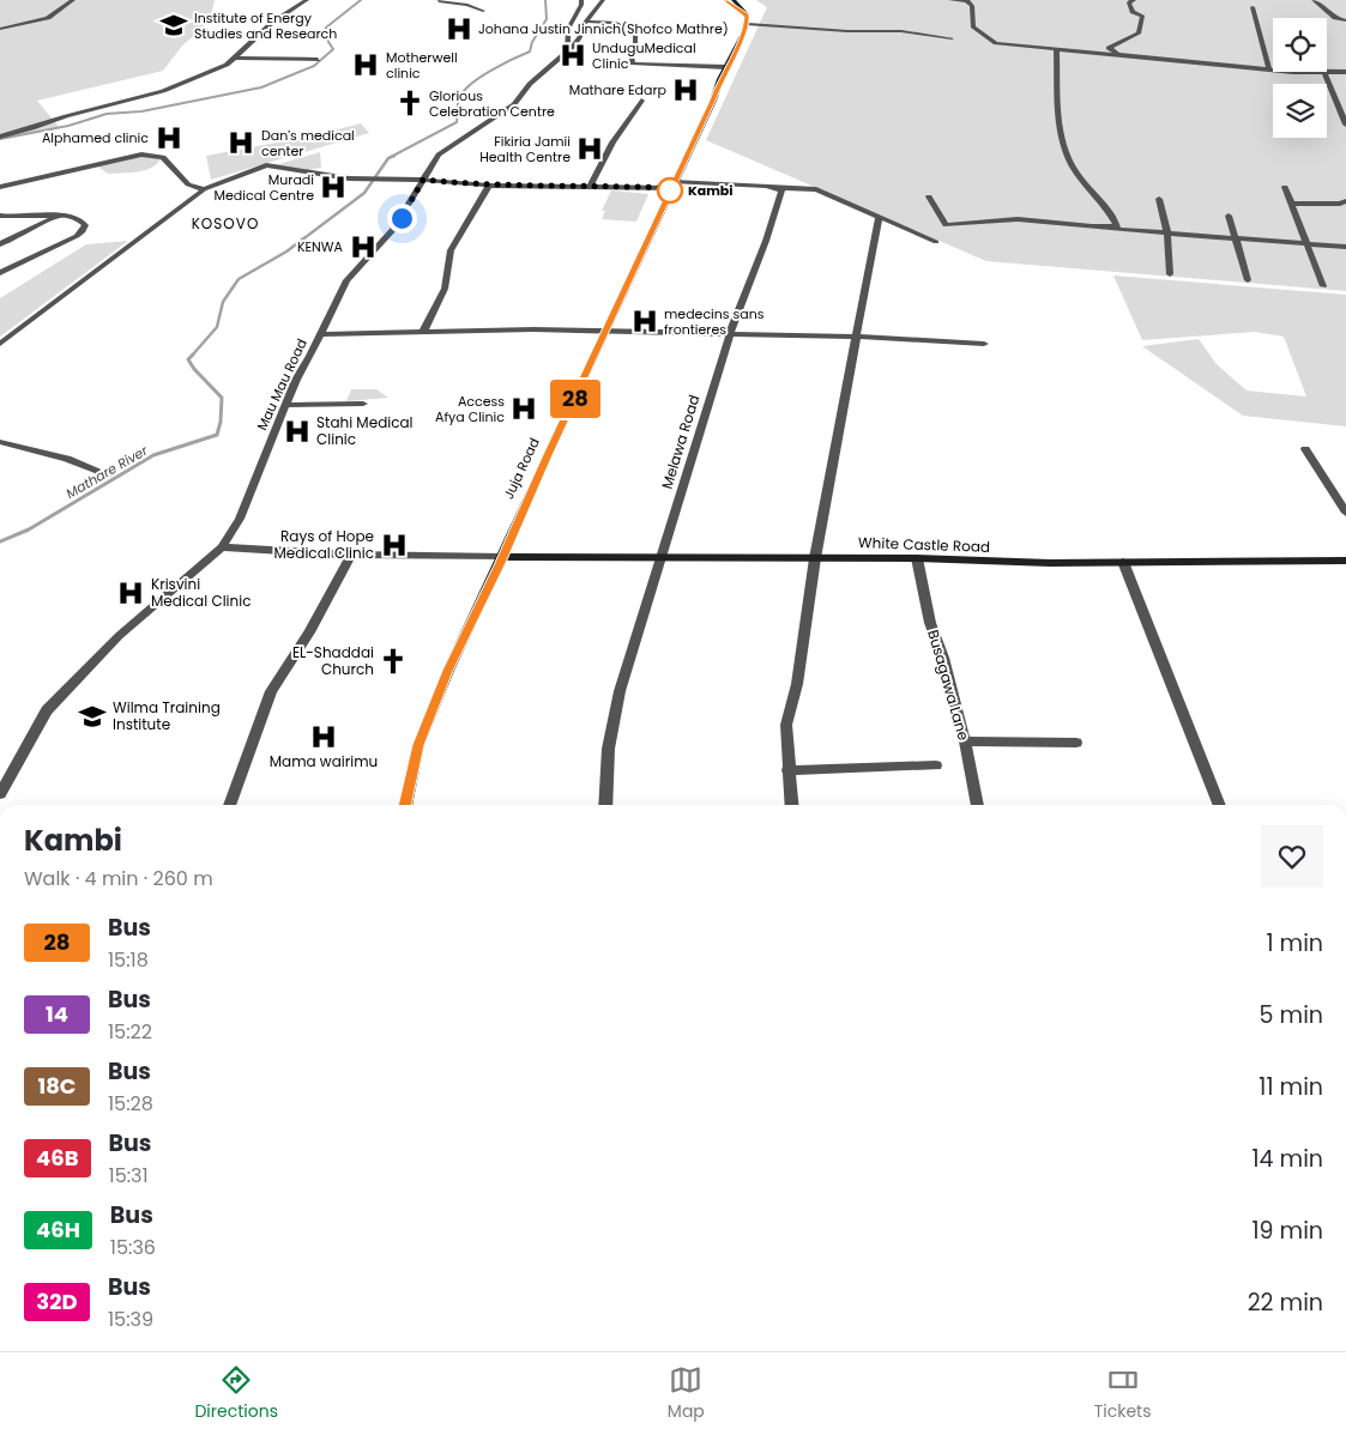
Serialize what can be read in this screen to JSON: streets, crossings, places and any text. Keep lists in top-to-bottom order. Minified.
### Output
{"streets":{"main road":["Juja Road","White Castle Road"],"street":["Mau Mau Road","Melawa Road","Busagawa Lane"]},"crossings":[["Melawa Road","White Castle Road"],["Juja Road","White Castle Road"],["White Castle Road","Busagawa Lane"]],"districts":["KOSOVO"],"water":["Mathare River"],"places":{"school or university":["Institute of Energy Studies and Research","Wilma Training Institute"],"hospital":["Johana Justin Jinnich(Shofco Mathre)","UnduguMedical Clinic","Motherwell clinic","Mathare Edarp","Alphamed clinic","Dan's medical center","Fikiria Jamii Health Centre","Muradi Medical Centre","KENWA","medecins sans frontieres","Access Afya Clinic","Stahi Medical Clinic","Rays of Hope Medical Clinic","Krisvini Medical Clinic","Mama wairimu"],"church":["Glorious Celebration Centre","EL-Shaddai Church"],"other":["Kambi"]},"lines":["bus line 28"],"page":{"on_map":"28","heading":["Kambi","Walk · 4 min · 260 m"],"list":[{"mark":"28","name":"Bus","note":"15:18","value":"1 min"},{"mark":"14","name":"Bus","note":"15:22","value":"5 min"},{"mark":"18C","name":"Bus","note":"15:28","value":"11 min"},{"mark":"46B","name":"Bus","note":"15:31","value":"14 min"},{"mark":"46H","name":"Bus","note":"15:36","value":"19 min"},{"mark":"32D","name":"Bus","note":"15:39","value":"22 min"}],"tabs":["Directions","Map","Tickets"]}}
